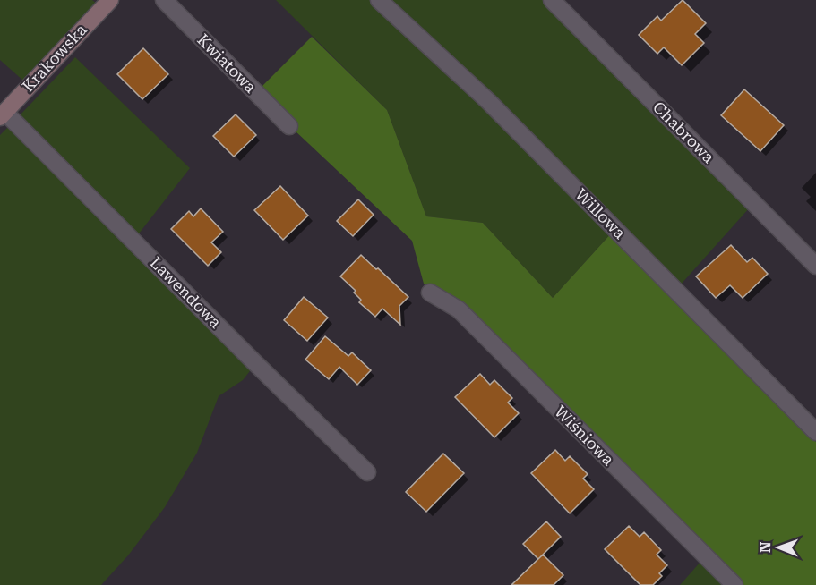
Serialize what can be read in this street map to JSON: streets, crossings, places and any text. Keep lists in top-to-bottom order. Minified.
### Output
{"streets":{"street":["Krakowska","Kwiatowa","Chabrowa","Willowa","Lawendowa","Wiśniowa"]},"crossings":[["Krakowska","Lawendowa"]],"north":"left"}
